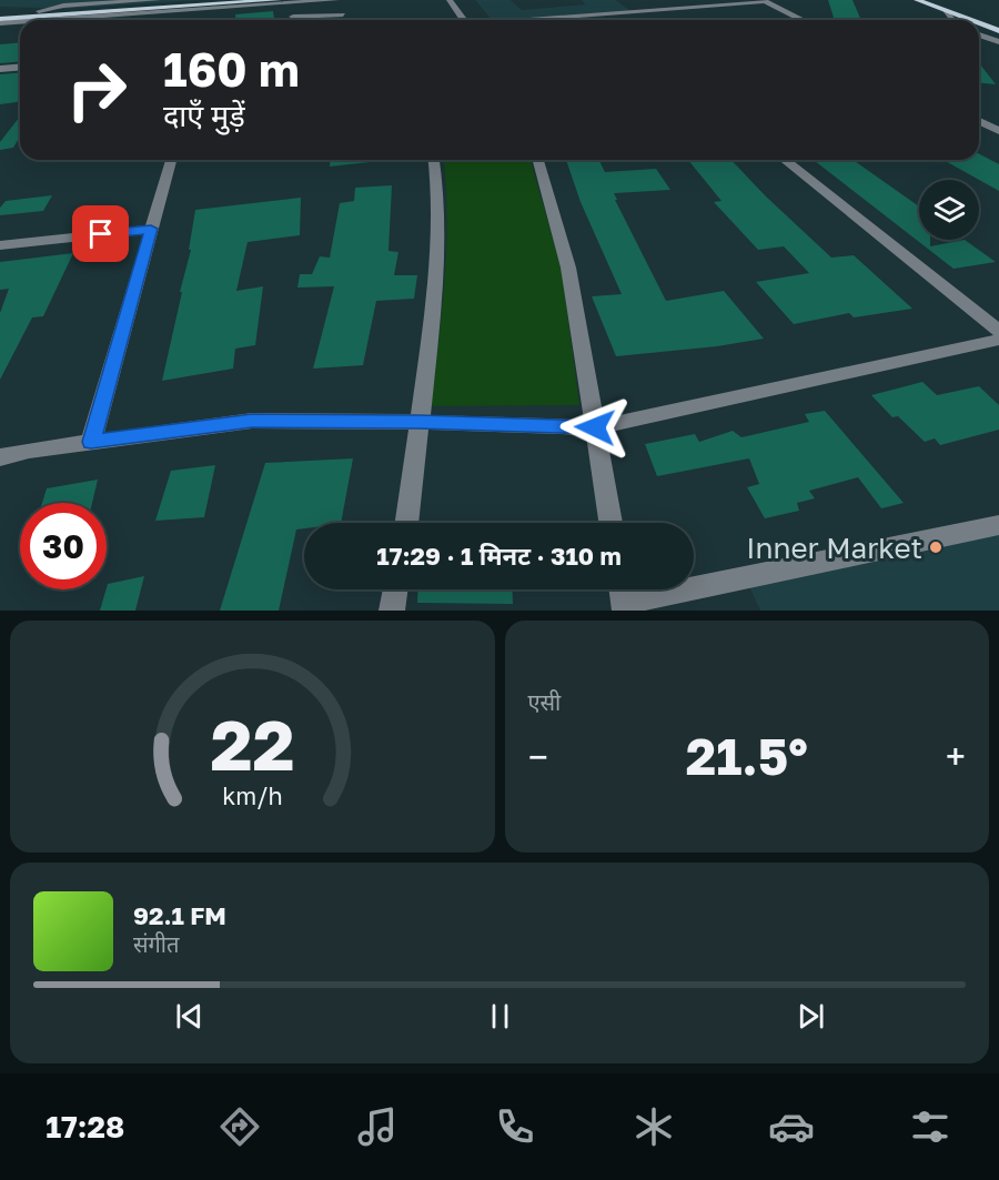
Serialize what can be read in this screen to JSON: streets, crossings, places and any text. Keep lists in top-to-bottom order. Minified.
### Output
{"places":["Inner Market"],"page":{"turn":["160 m","दाएँ मुड़ें"],"limit":"30","trip":"17:29 · 1 मिनट · 310 m","tile":"एसी","heat":["−","21.5°","+"],"song":["92.1 FM","संगीत"],"tabs":"17:28","gauge":["22","km/h"]}}
